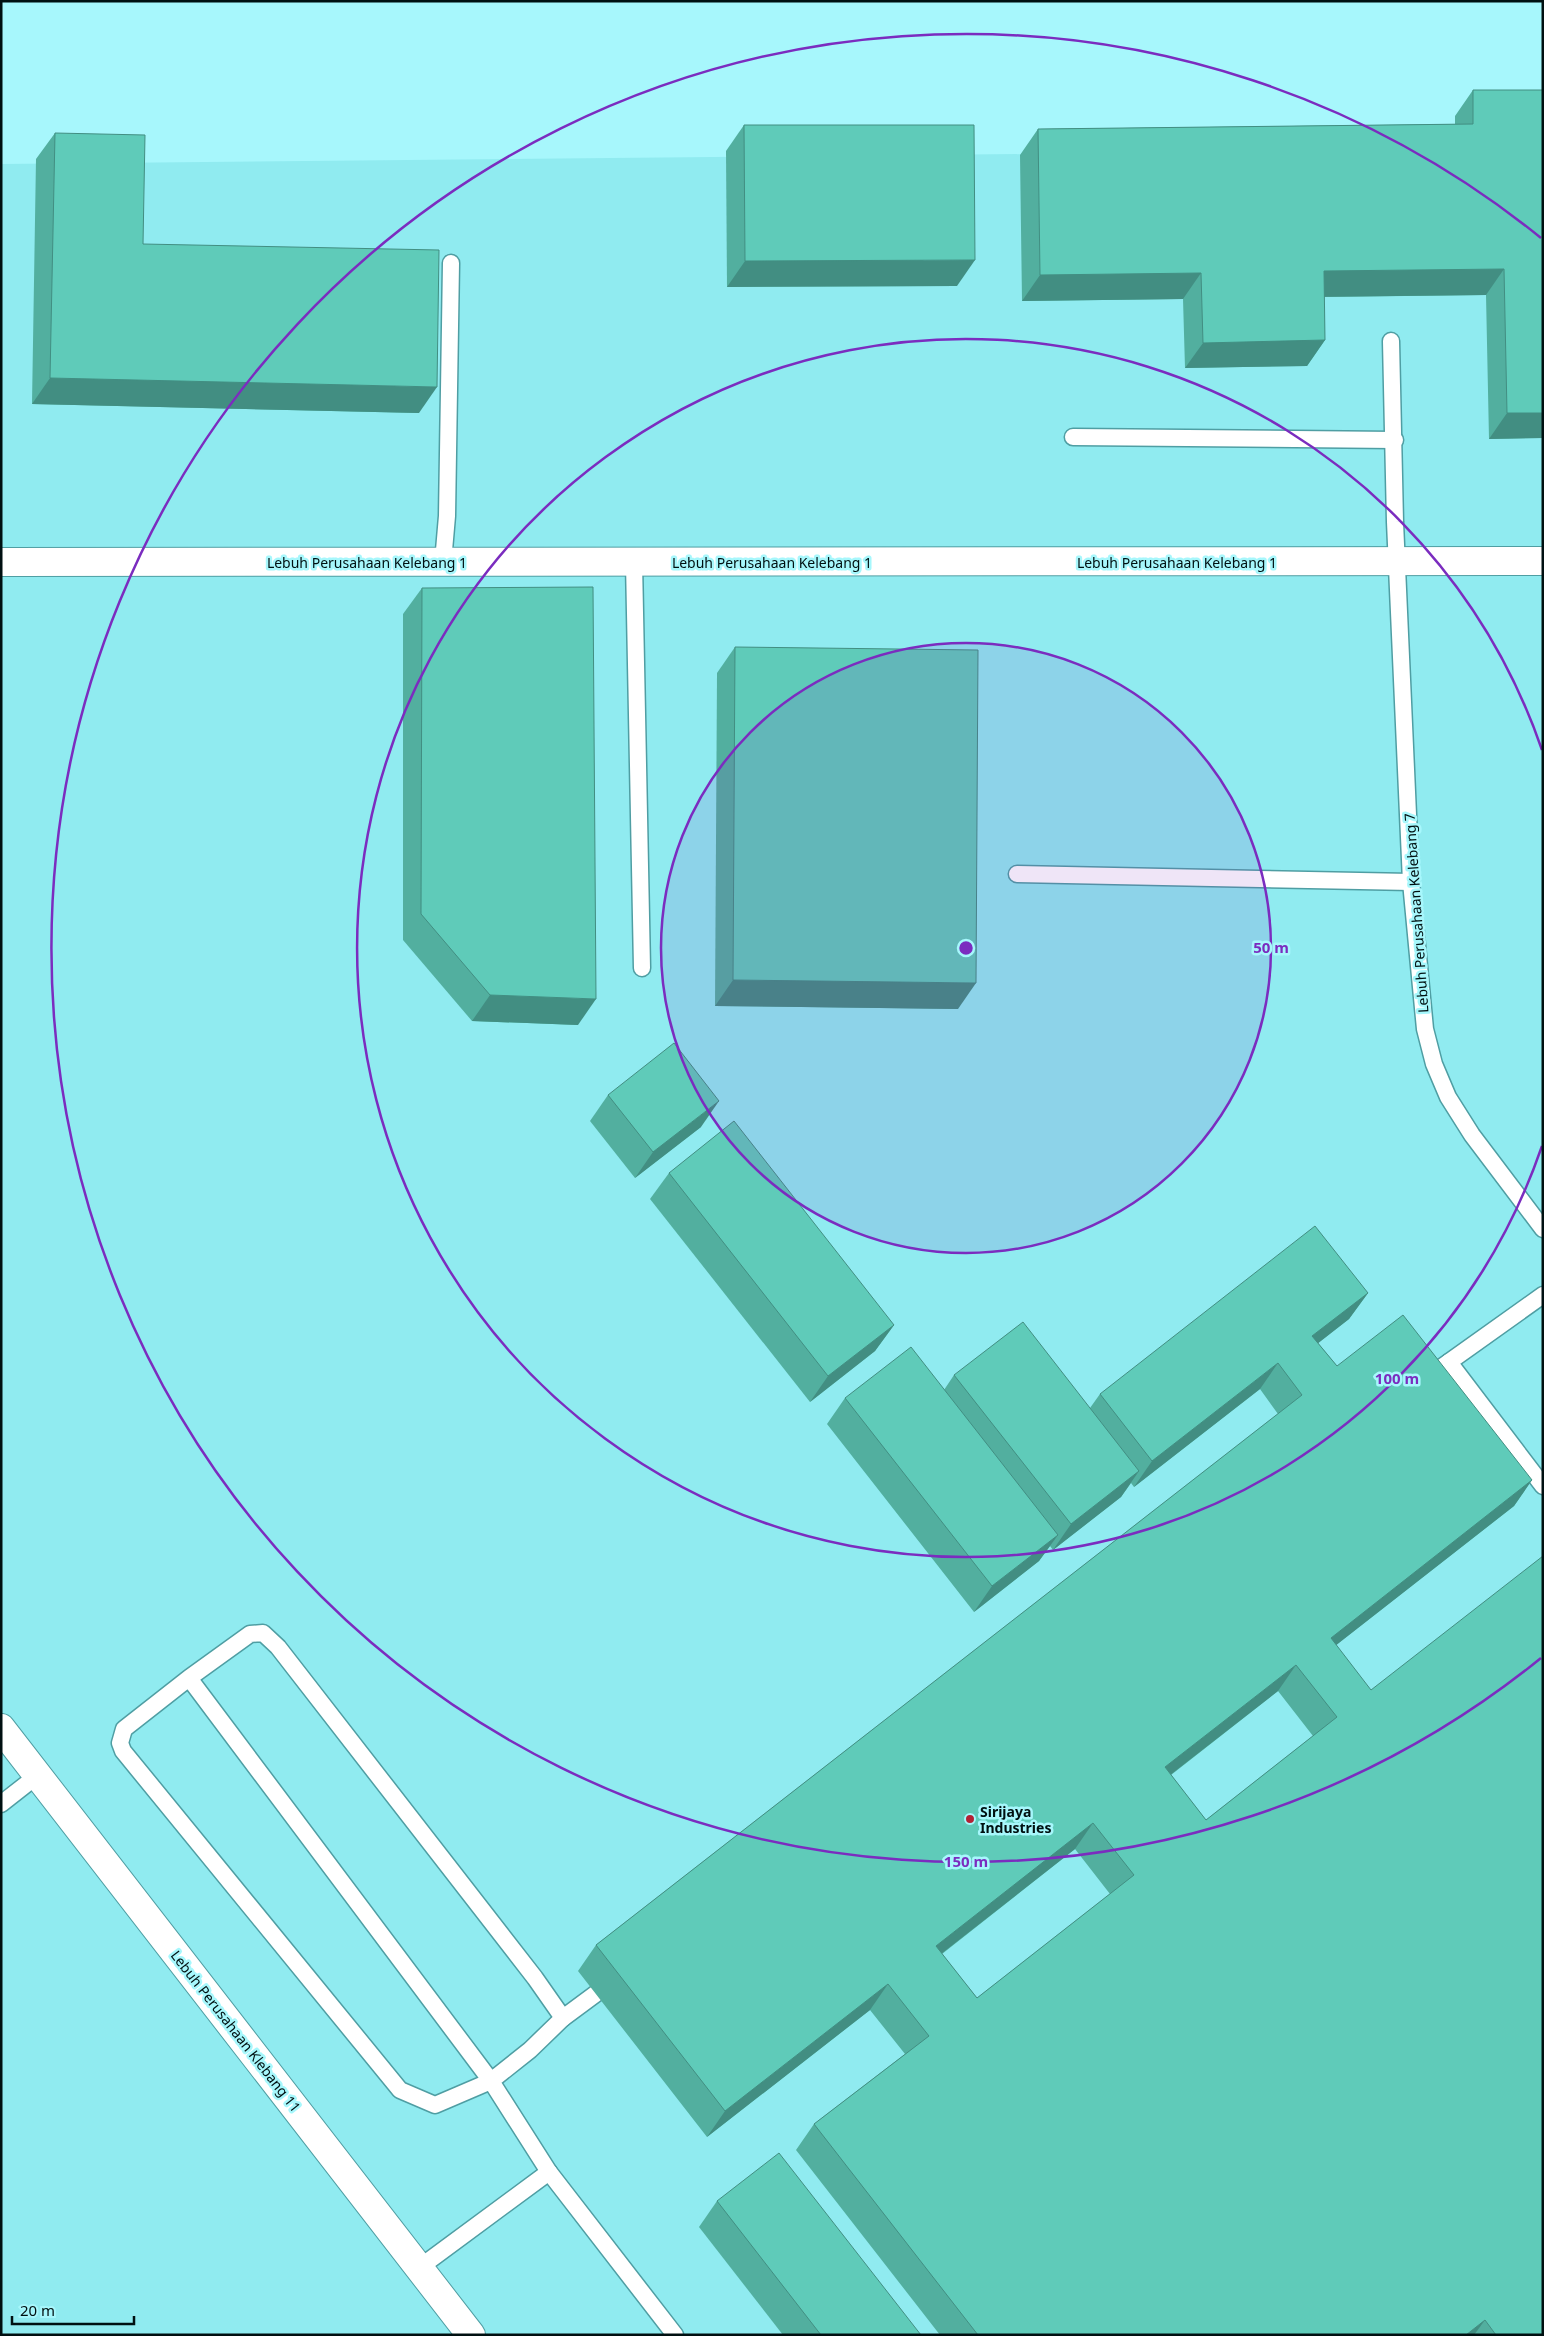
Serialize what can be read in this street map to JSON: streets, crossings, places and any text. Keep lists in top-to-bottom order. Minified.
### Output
{"streets":{"street":["Lebuh Perusahaan Kelebang 1","Lebuh Perusahaan Klebang 11"],"lane":["Lebuh Perusahaan Kelebang 7"]},"crossings":[["Lebuh Perusahaan Kelebang 1","Lebuh Perusahaan Kelebang 7"]],"places":["Sirijaya Industries"],"scale_bar":"20 m","rings":["50 m","100 m","150 m"]}
